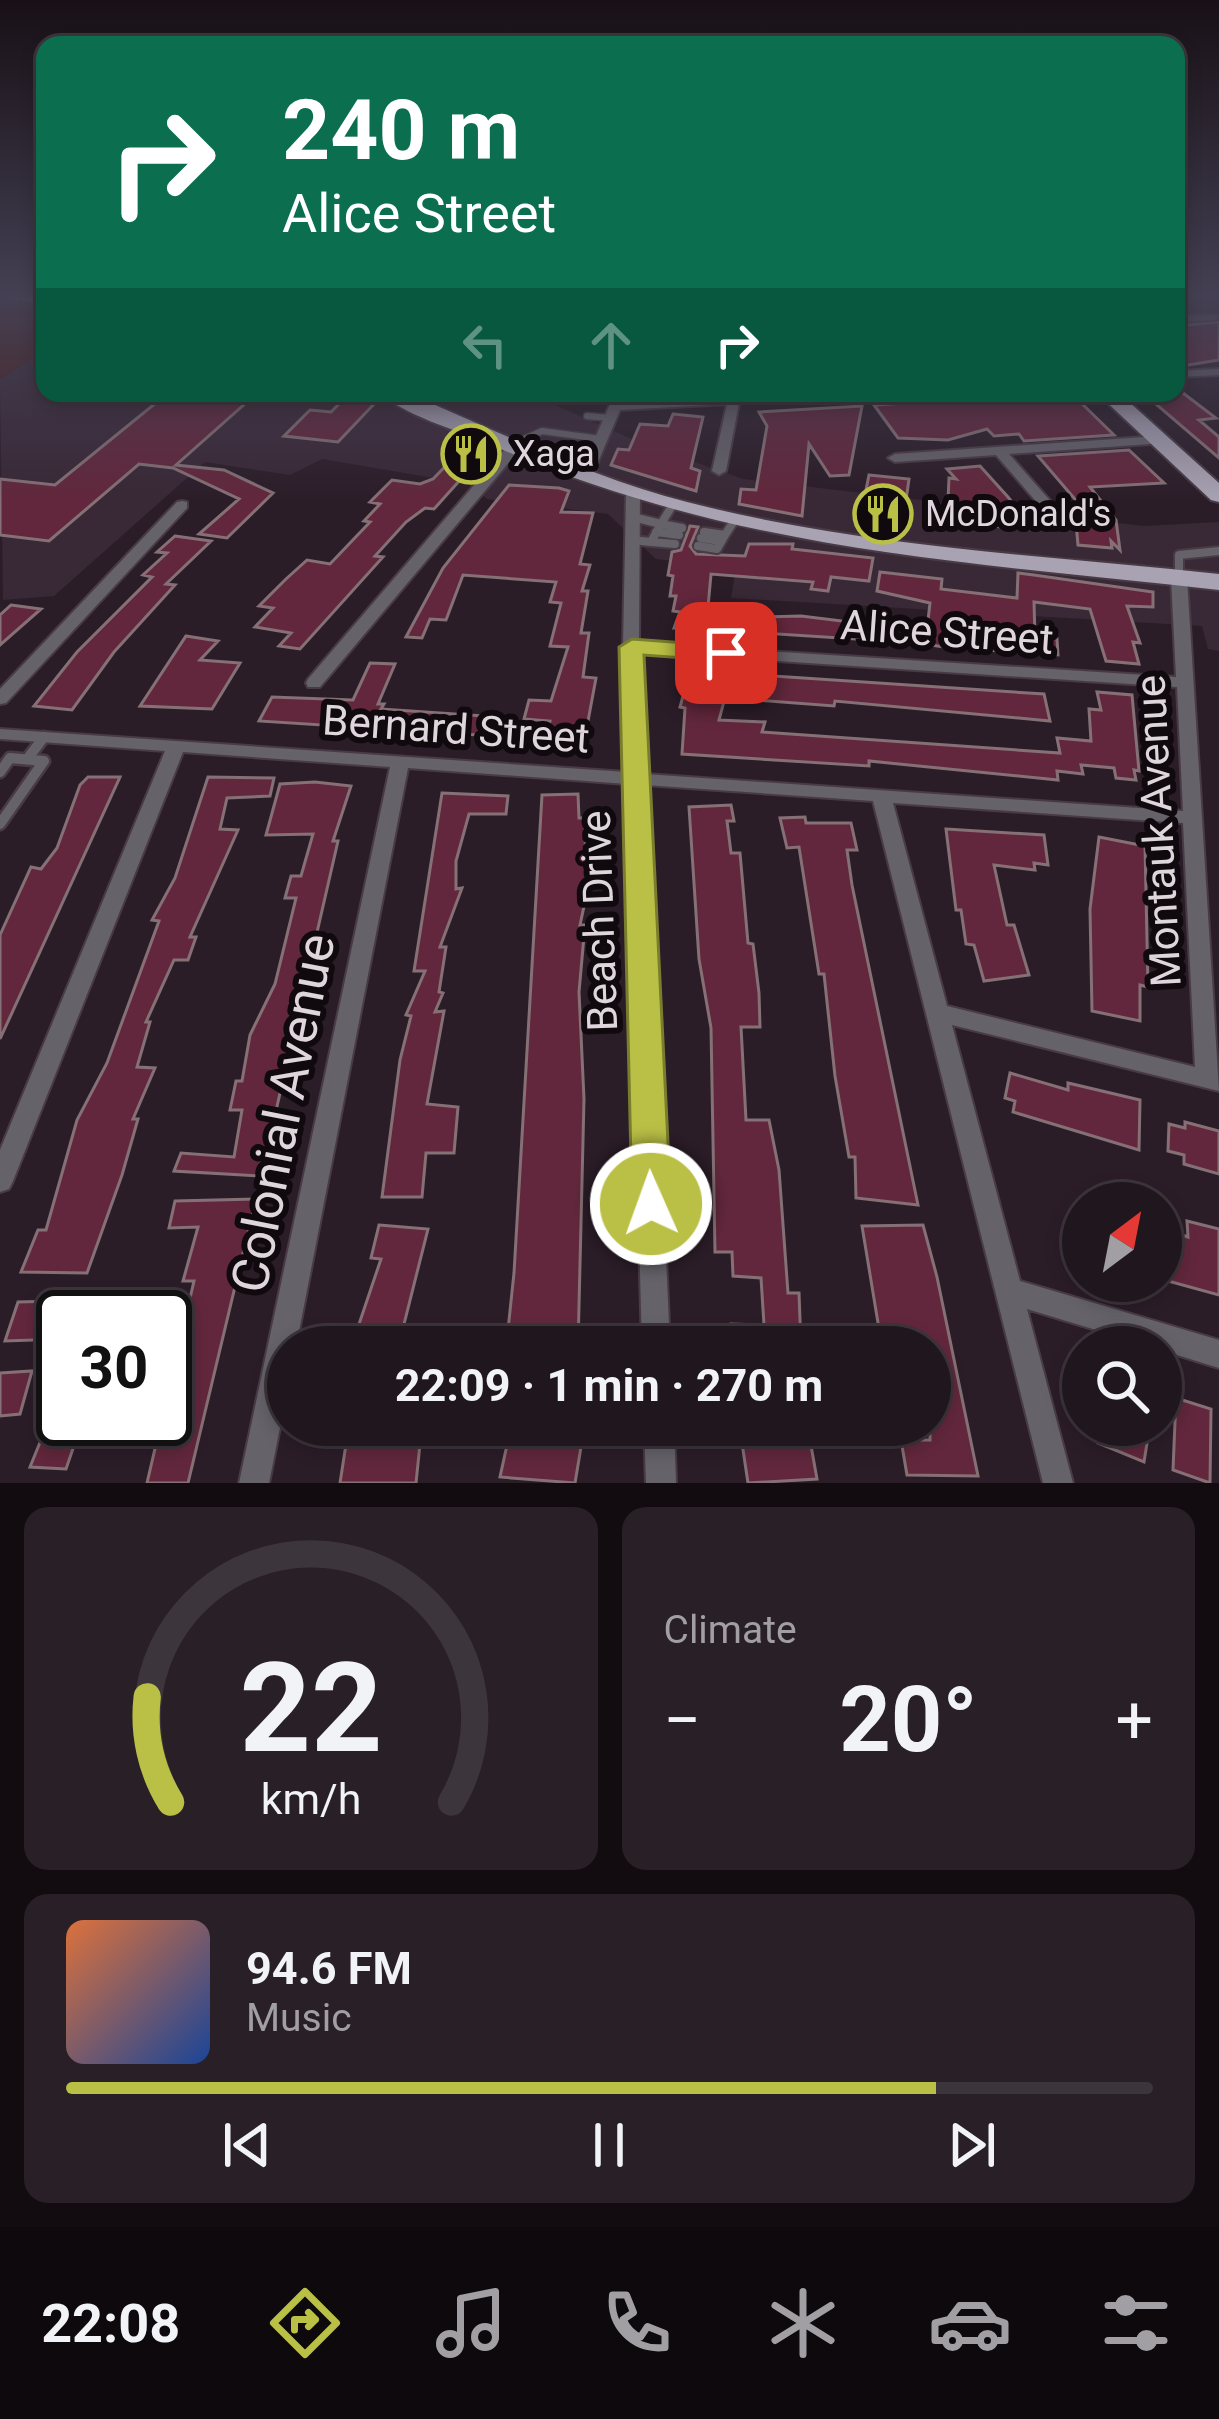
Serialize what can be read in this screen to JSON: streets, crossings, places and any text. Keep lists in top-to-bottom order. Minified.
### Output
{"streets":{"street":["Alice Street","Bernard Street","Montauk Avenue","Beach Drive","Colonial Avenue"]},"crossings":[["Alice Street","Montauk Avenue"],["Alice Street","Beach Drive"],["Bernard Street","Montauk Avenue"],["Bernard Street","Beach Drive"],["Bernard Street","Colonial Avenue"]],"places":{"restaurant":["Xaga","McDonald's"]},"north":"top right","page":{"turn":["240 m","Alice Street"],"limit":"30","trip":"22:09 · 1 min · 270 m","tile":"Climate","heat":["−","20°","+"],"song":["94.6 FM","Music"],"tabs":"22:08","gauge":["22","km/h"]}}
